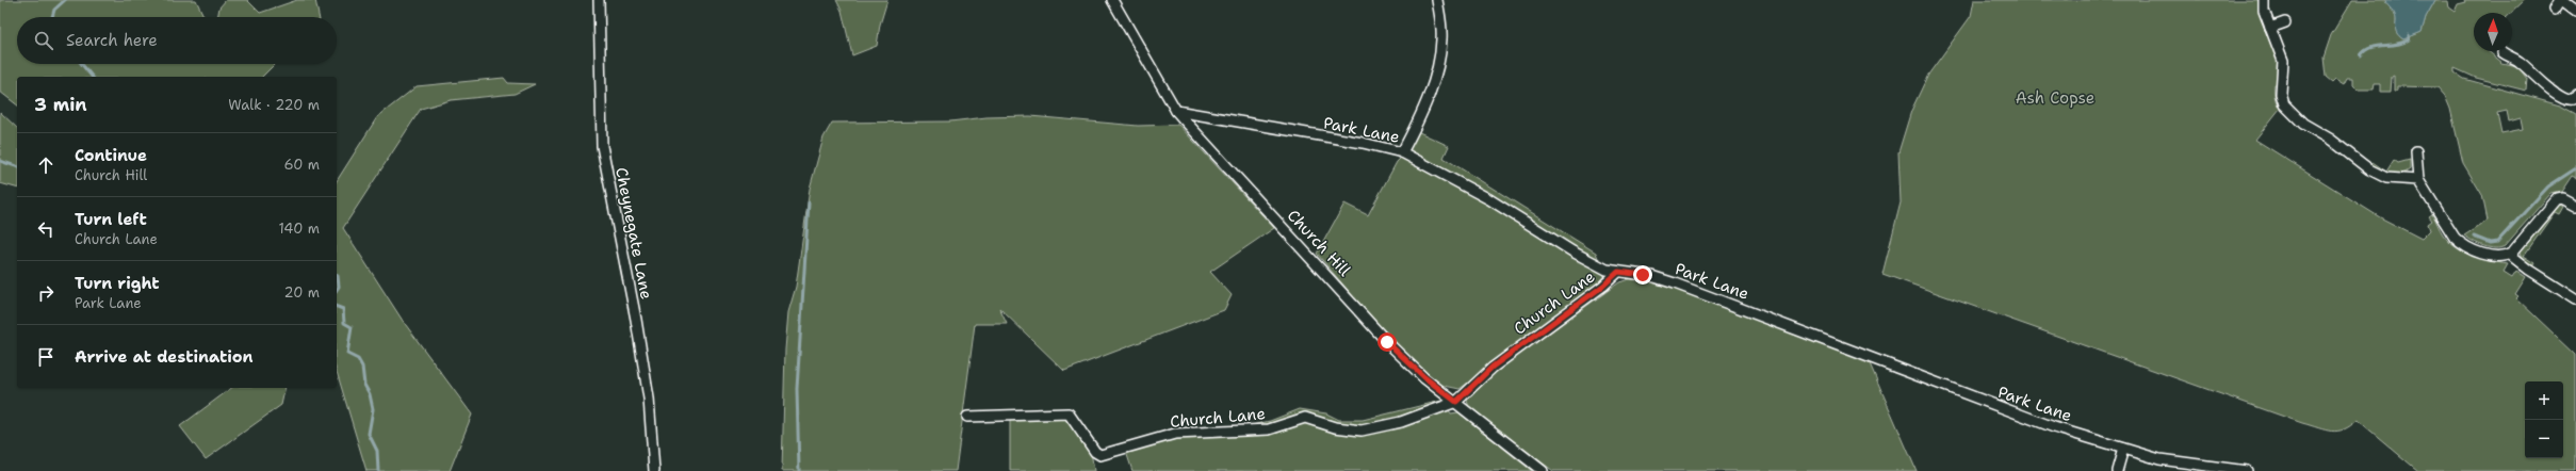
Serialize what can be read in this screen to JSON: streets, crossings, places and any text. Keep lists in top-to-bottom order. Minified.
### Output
{"streets":{"street":["Park Lane","Cheynegate Lane","Church Hill","Church Lane"]},"crossings":[["Park Lane","Church Hill"],["Park Lane","Church Lane"],["Church Hill","Church Lane"]],"parks":["Ash Copse"],"north":"top","page":{"search":"Search here","heading":["3 min","Walk · 220 m"],"list":[["Continue","Church Hill","60 m"],["Turn left","Church Lane","140 m"],["Turn right","Park Lane","20 m"],"Arrive at destination"],"map_buttons":["+","−"]}}
